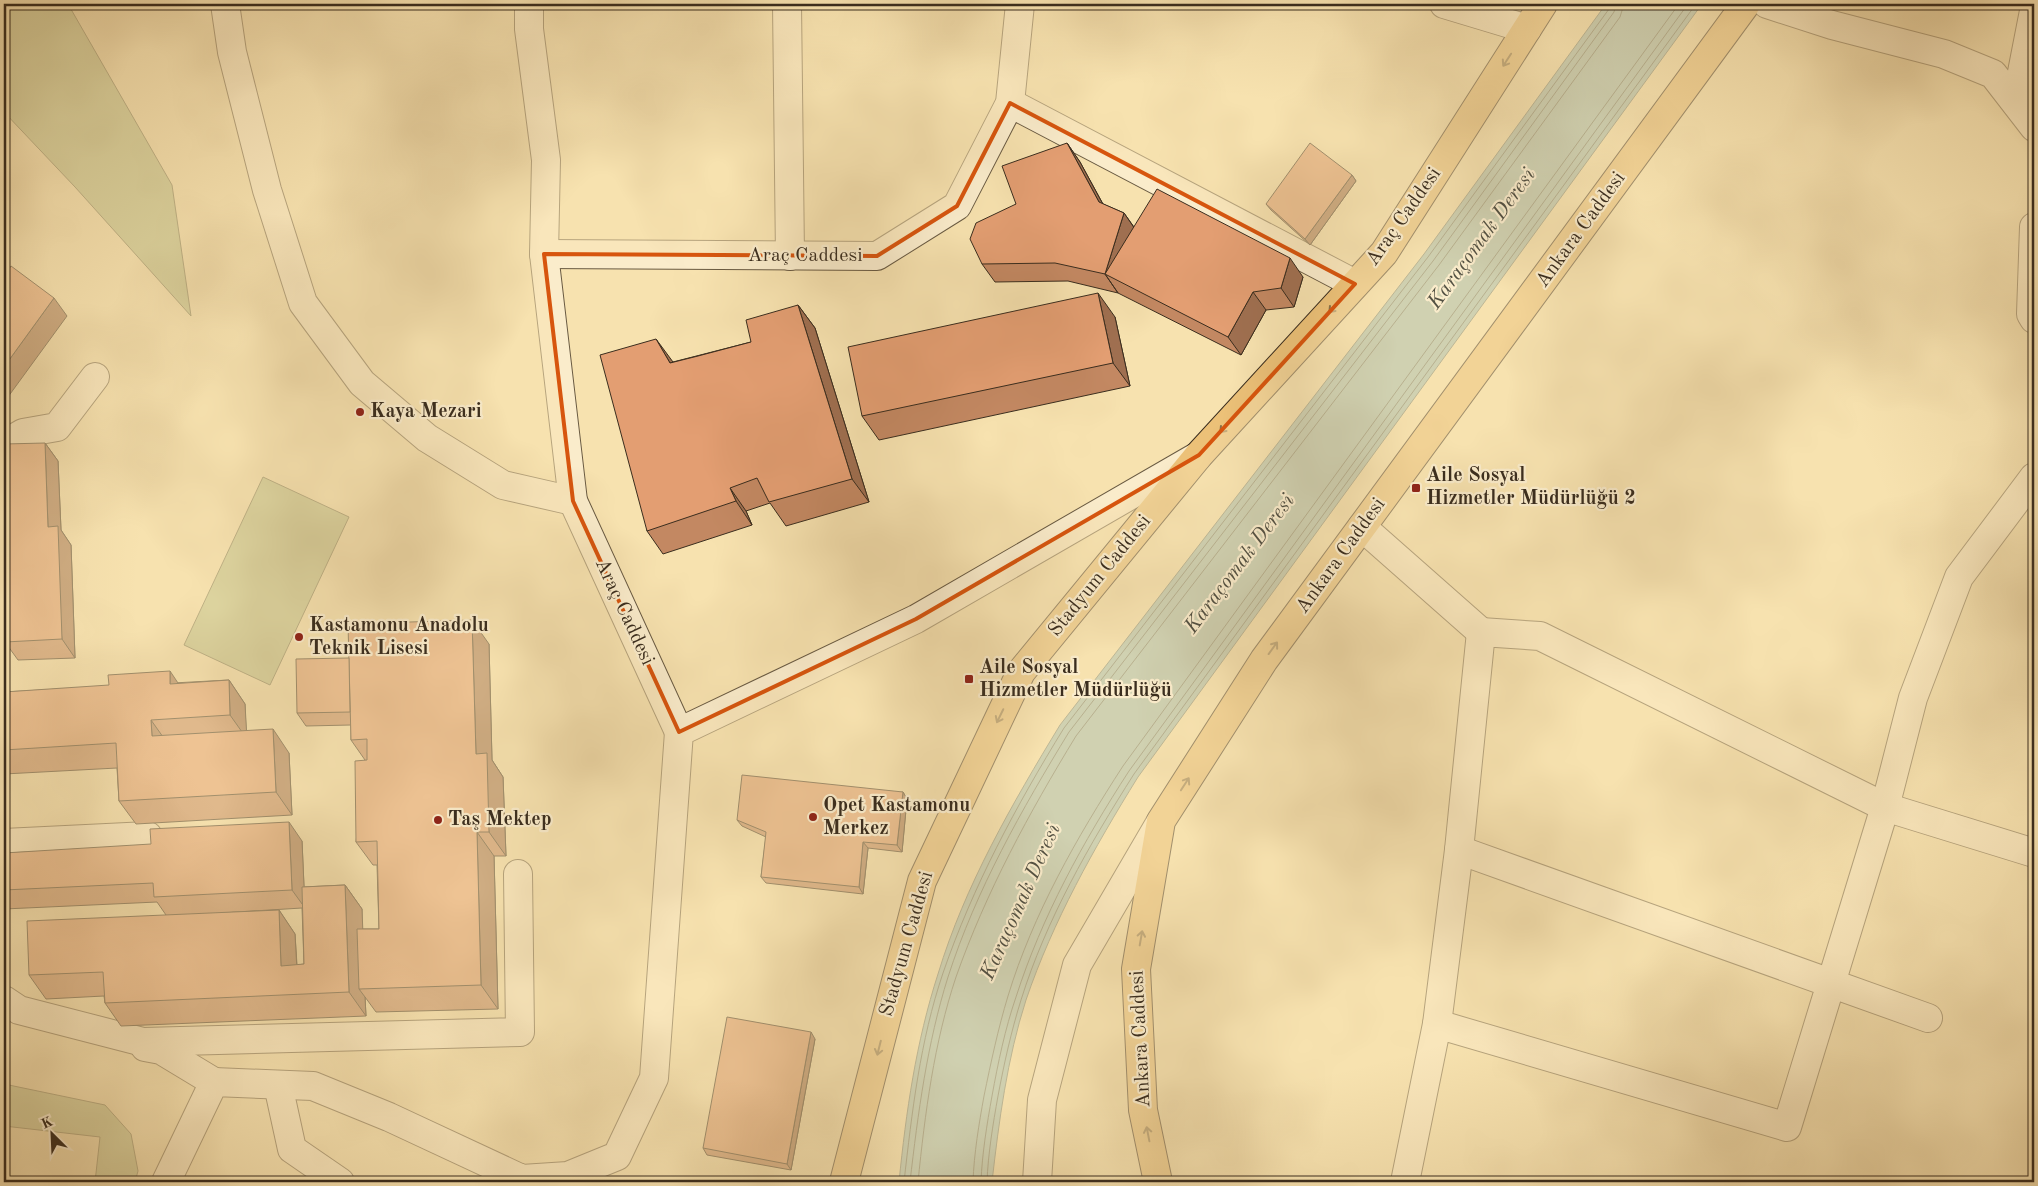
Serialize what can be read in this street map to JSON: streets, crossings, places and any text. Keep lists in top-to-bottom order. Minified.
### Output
{"streets":{"main road":["Araç Caddesi","Ankara Caddesi","Stadyum Caddesi"]},"crossings":[["Araç Caddesi","Stadyum Caddesi"]],"one_way":["Ankara Caddesi","Stadyum Caddesi"],"water":["Karaçomak Deresi"],"places":{"other":["Kaya Mezari","Kastamonu Anadolu Teknik Lisesi","Opet Kastamonu Merkez","Taş Mektep"],"transit":["Aile Sosyal Hizmetler Müdürlüğü 2","Aile Sosyal Hizmetler Müdürlüğü"]},"north":"top left"}
